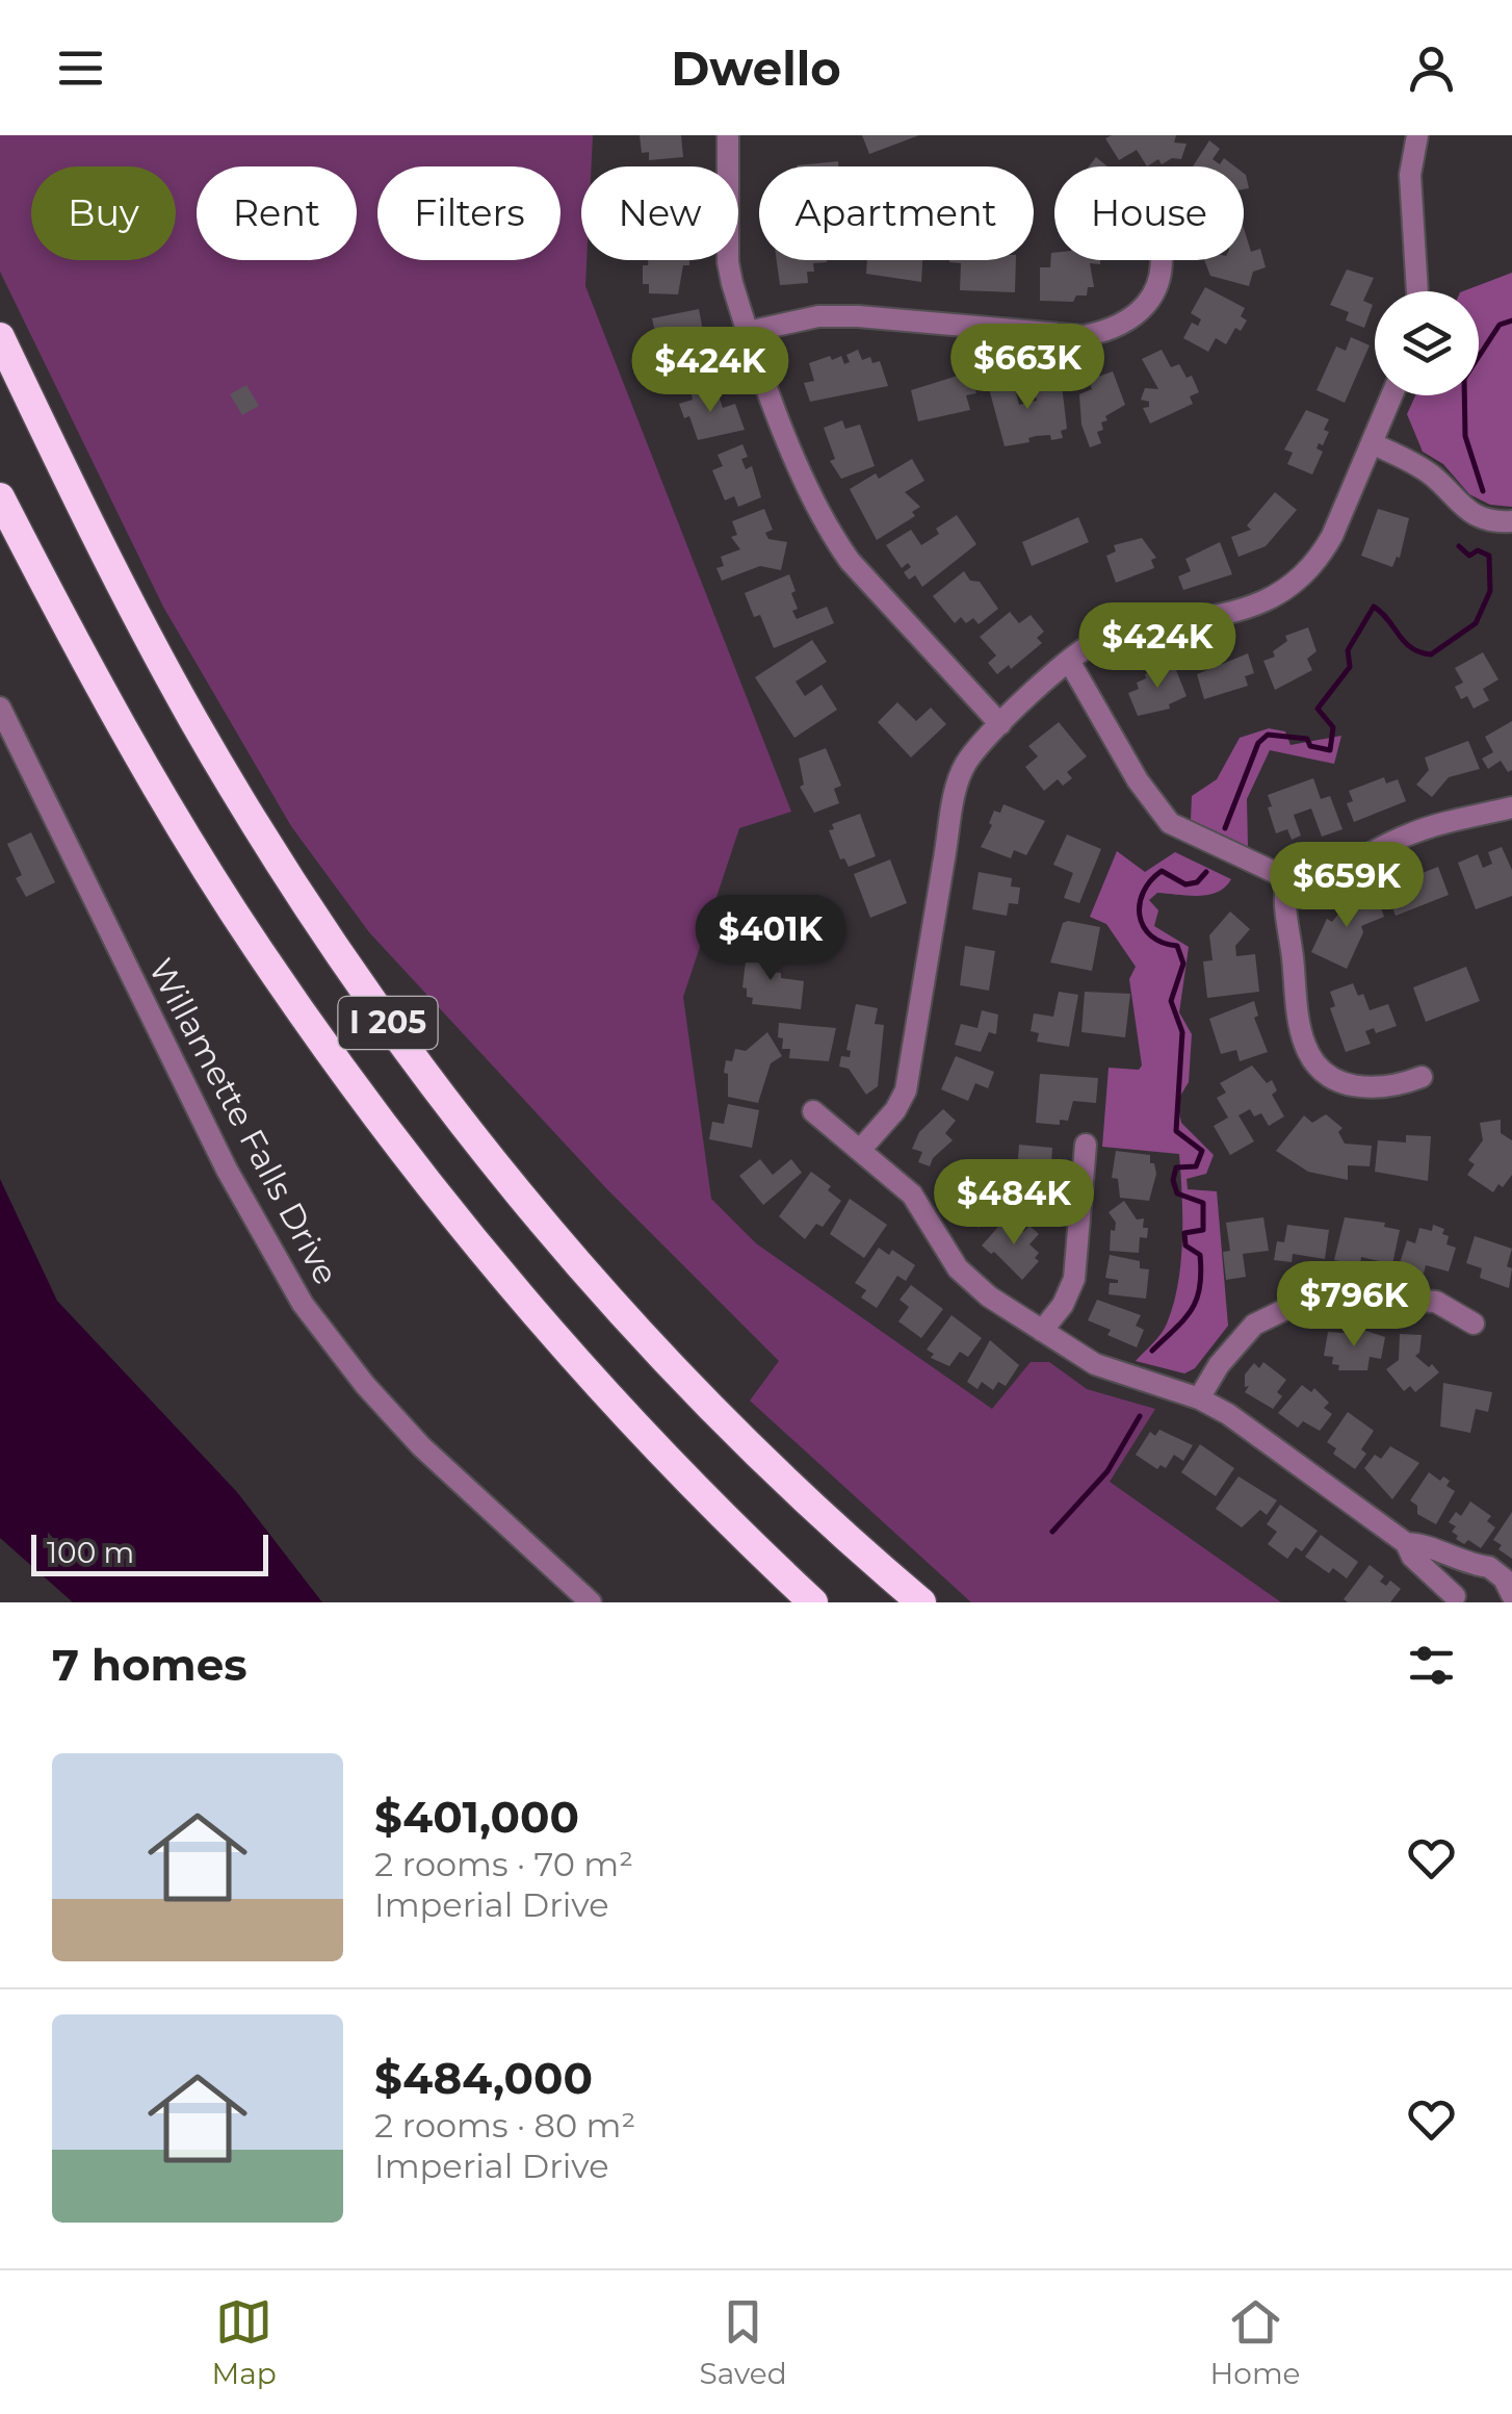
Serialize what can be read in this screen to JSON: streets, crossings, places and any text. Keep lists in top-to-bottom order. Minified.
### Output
{"streets":{"highway":["I 205"],"street":["Willamette Falls Drive"]},"scale_bar":"100 m","page":{"header":"Dwello","chip":["Buy","Rent","Filters","New","Apartment","House"],"price":["$663K","$424K","$424K","$659K","$401K","$484K","$796K"],"scale":"100 m","heading":"7 homes","list":[{"name":"$401,000","note":"2 rooms · 70 m² · Imperial Drive"},{"name":"$484,000","note":"2 rooms · 80 m² · Imperial Drive"}],"tabs":["Map","Saved","Home"]}}
